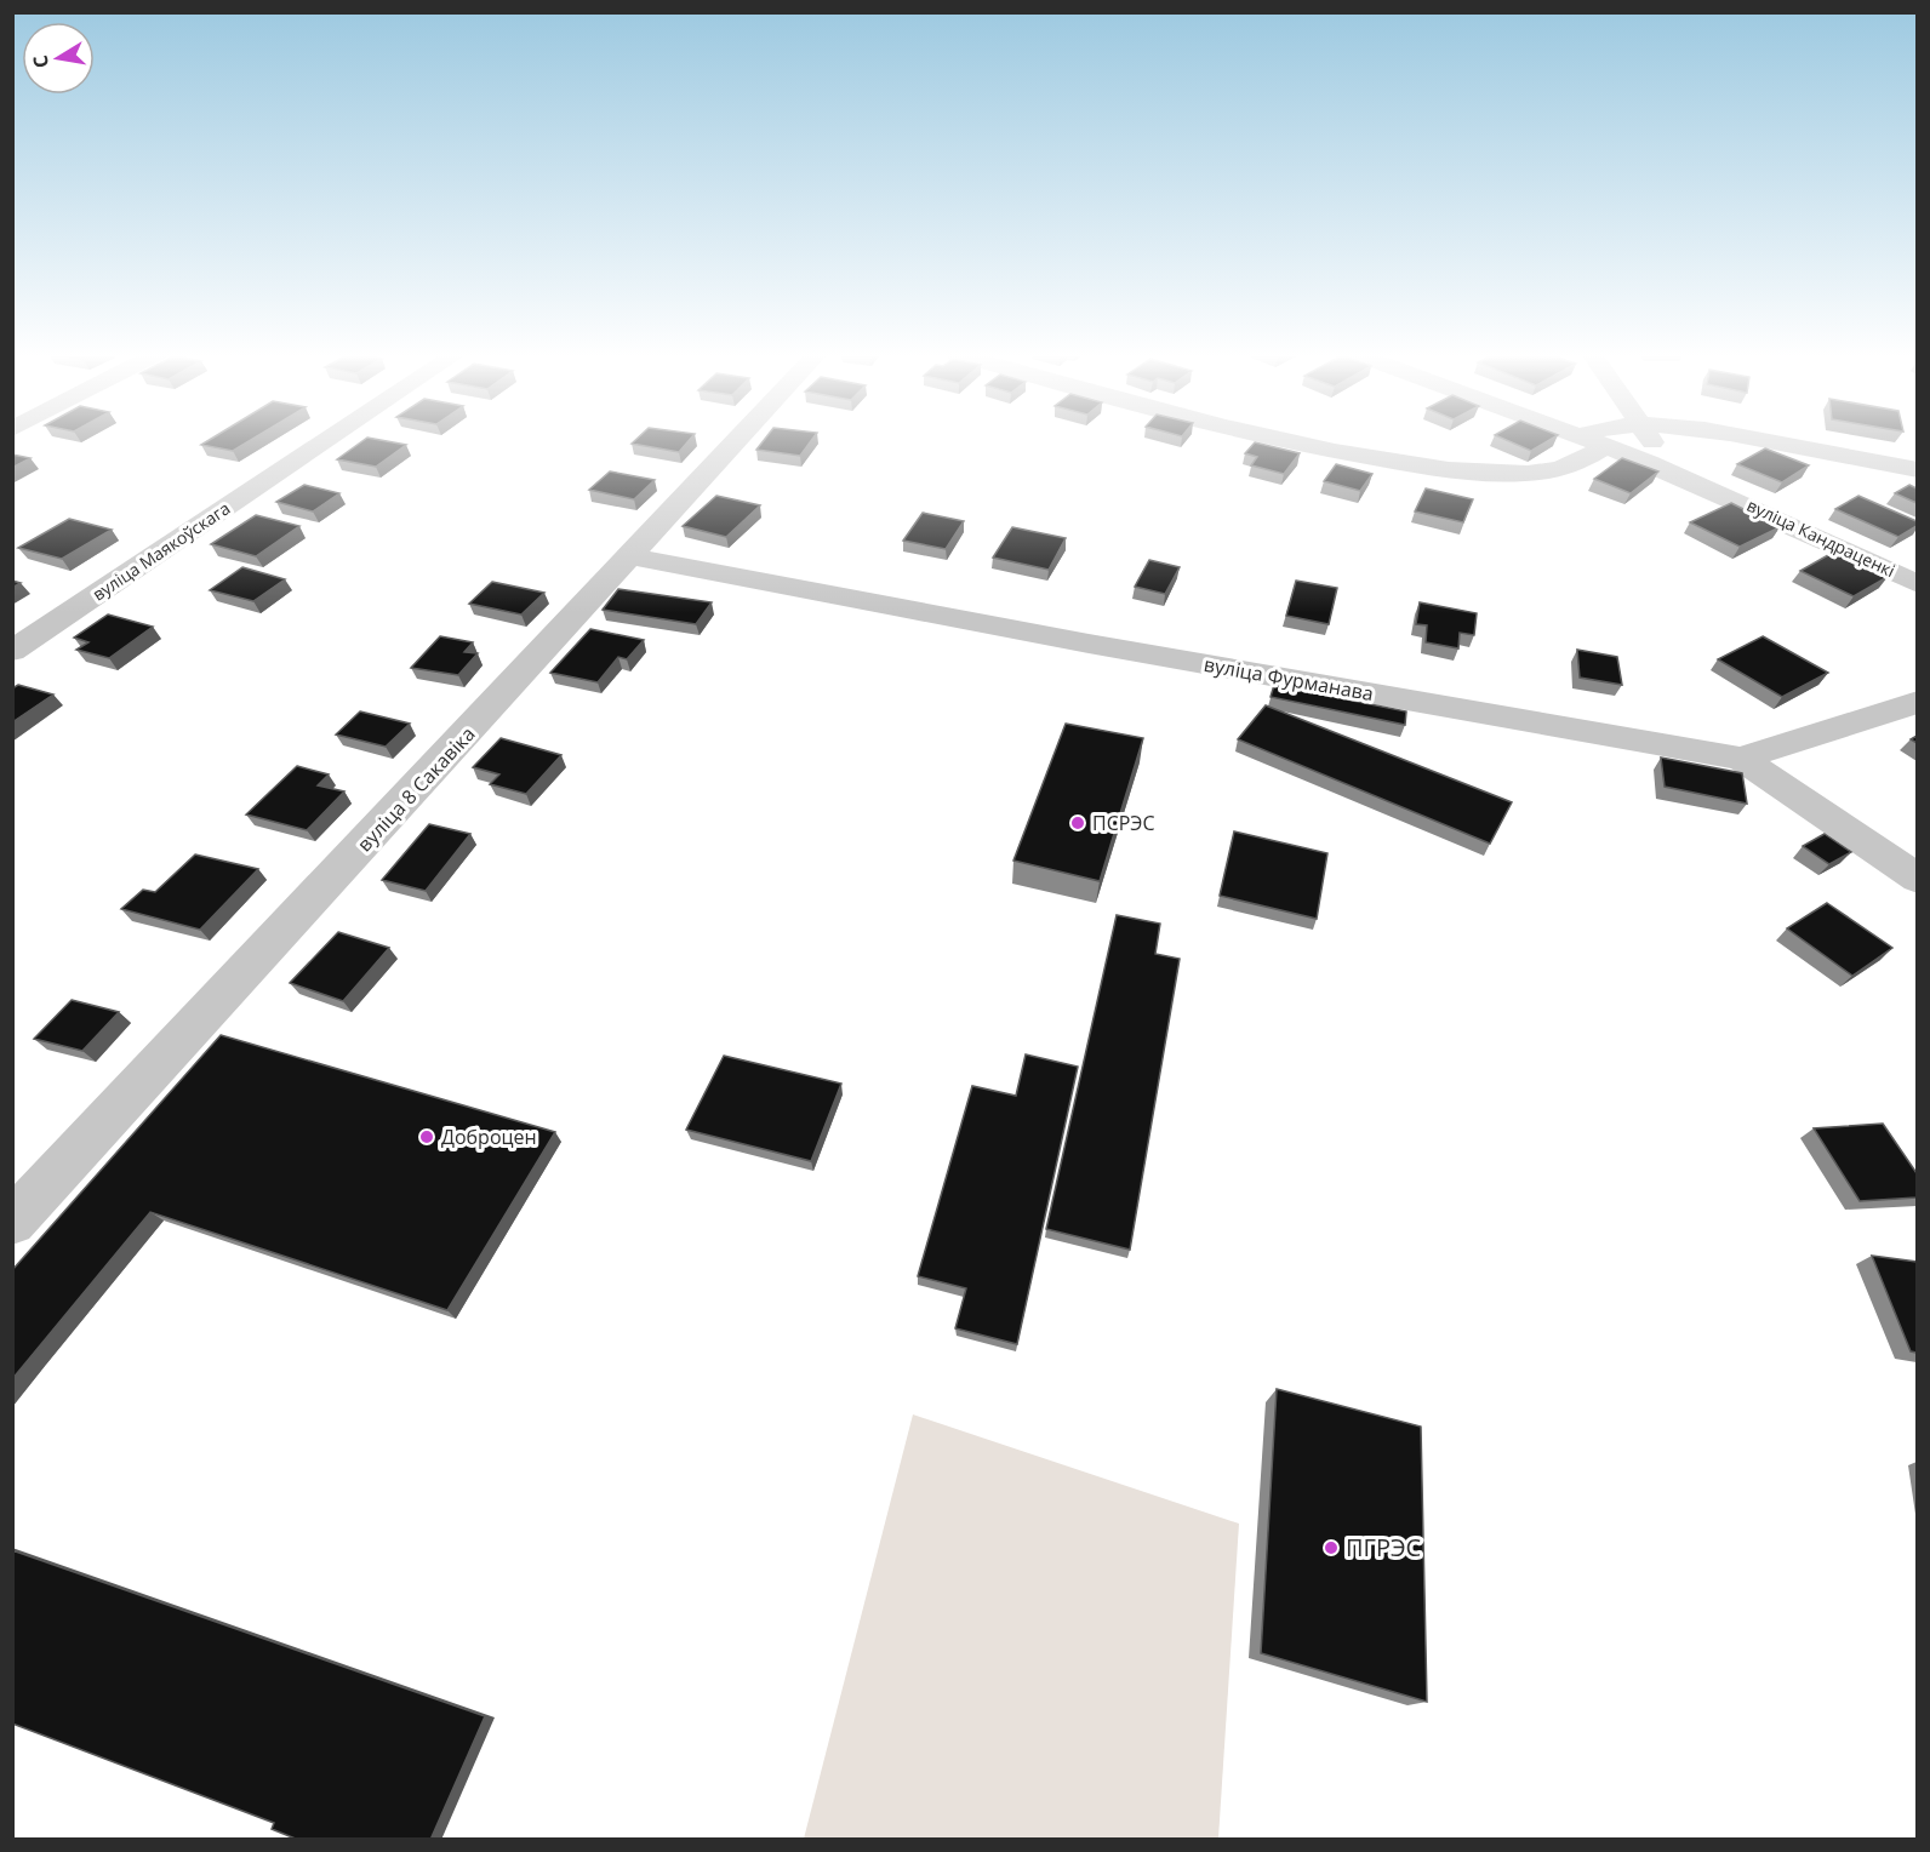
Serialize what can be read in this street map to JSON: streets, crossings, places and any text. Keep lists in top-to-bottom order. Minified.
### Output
{"streets":{"street":["вуліца Кандраценкі","вуліца Маякоўскага","вуліца Фурманава","вуліца 8 Сакавіка"]},"crossings":[["вуліца Фурманава","вуліца 8 Сакавіка"]],"places":["ПСРЭС","Доброцен","ПГРЭС"],"north":"left"}
